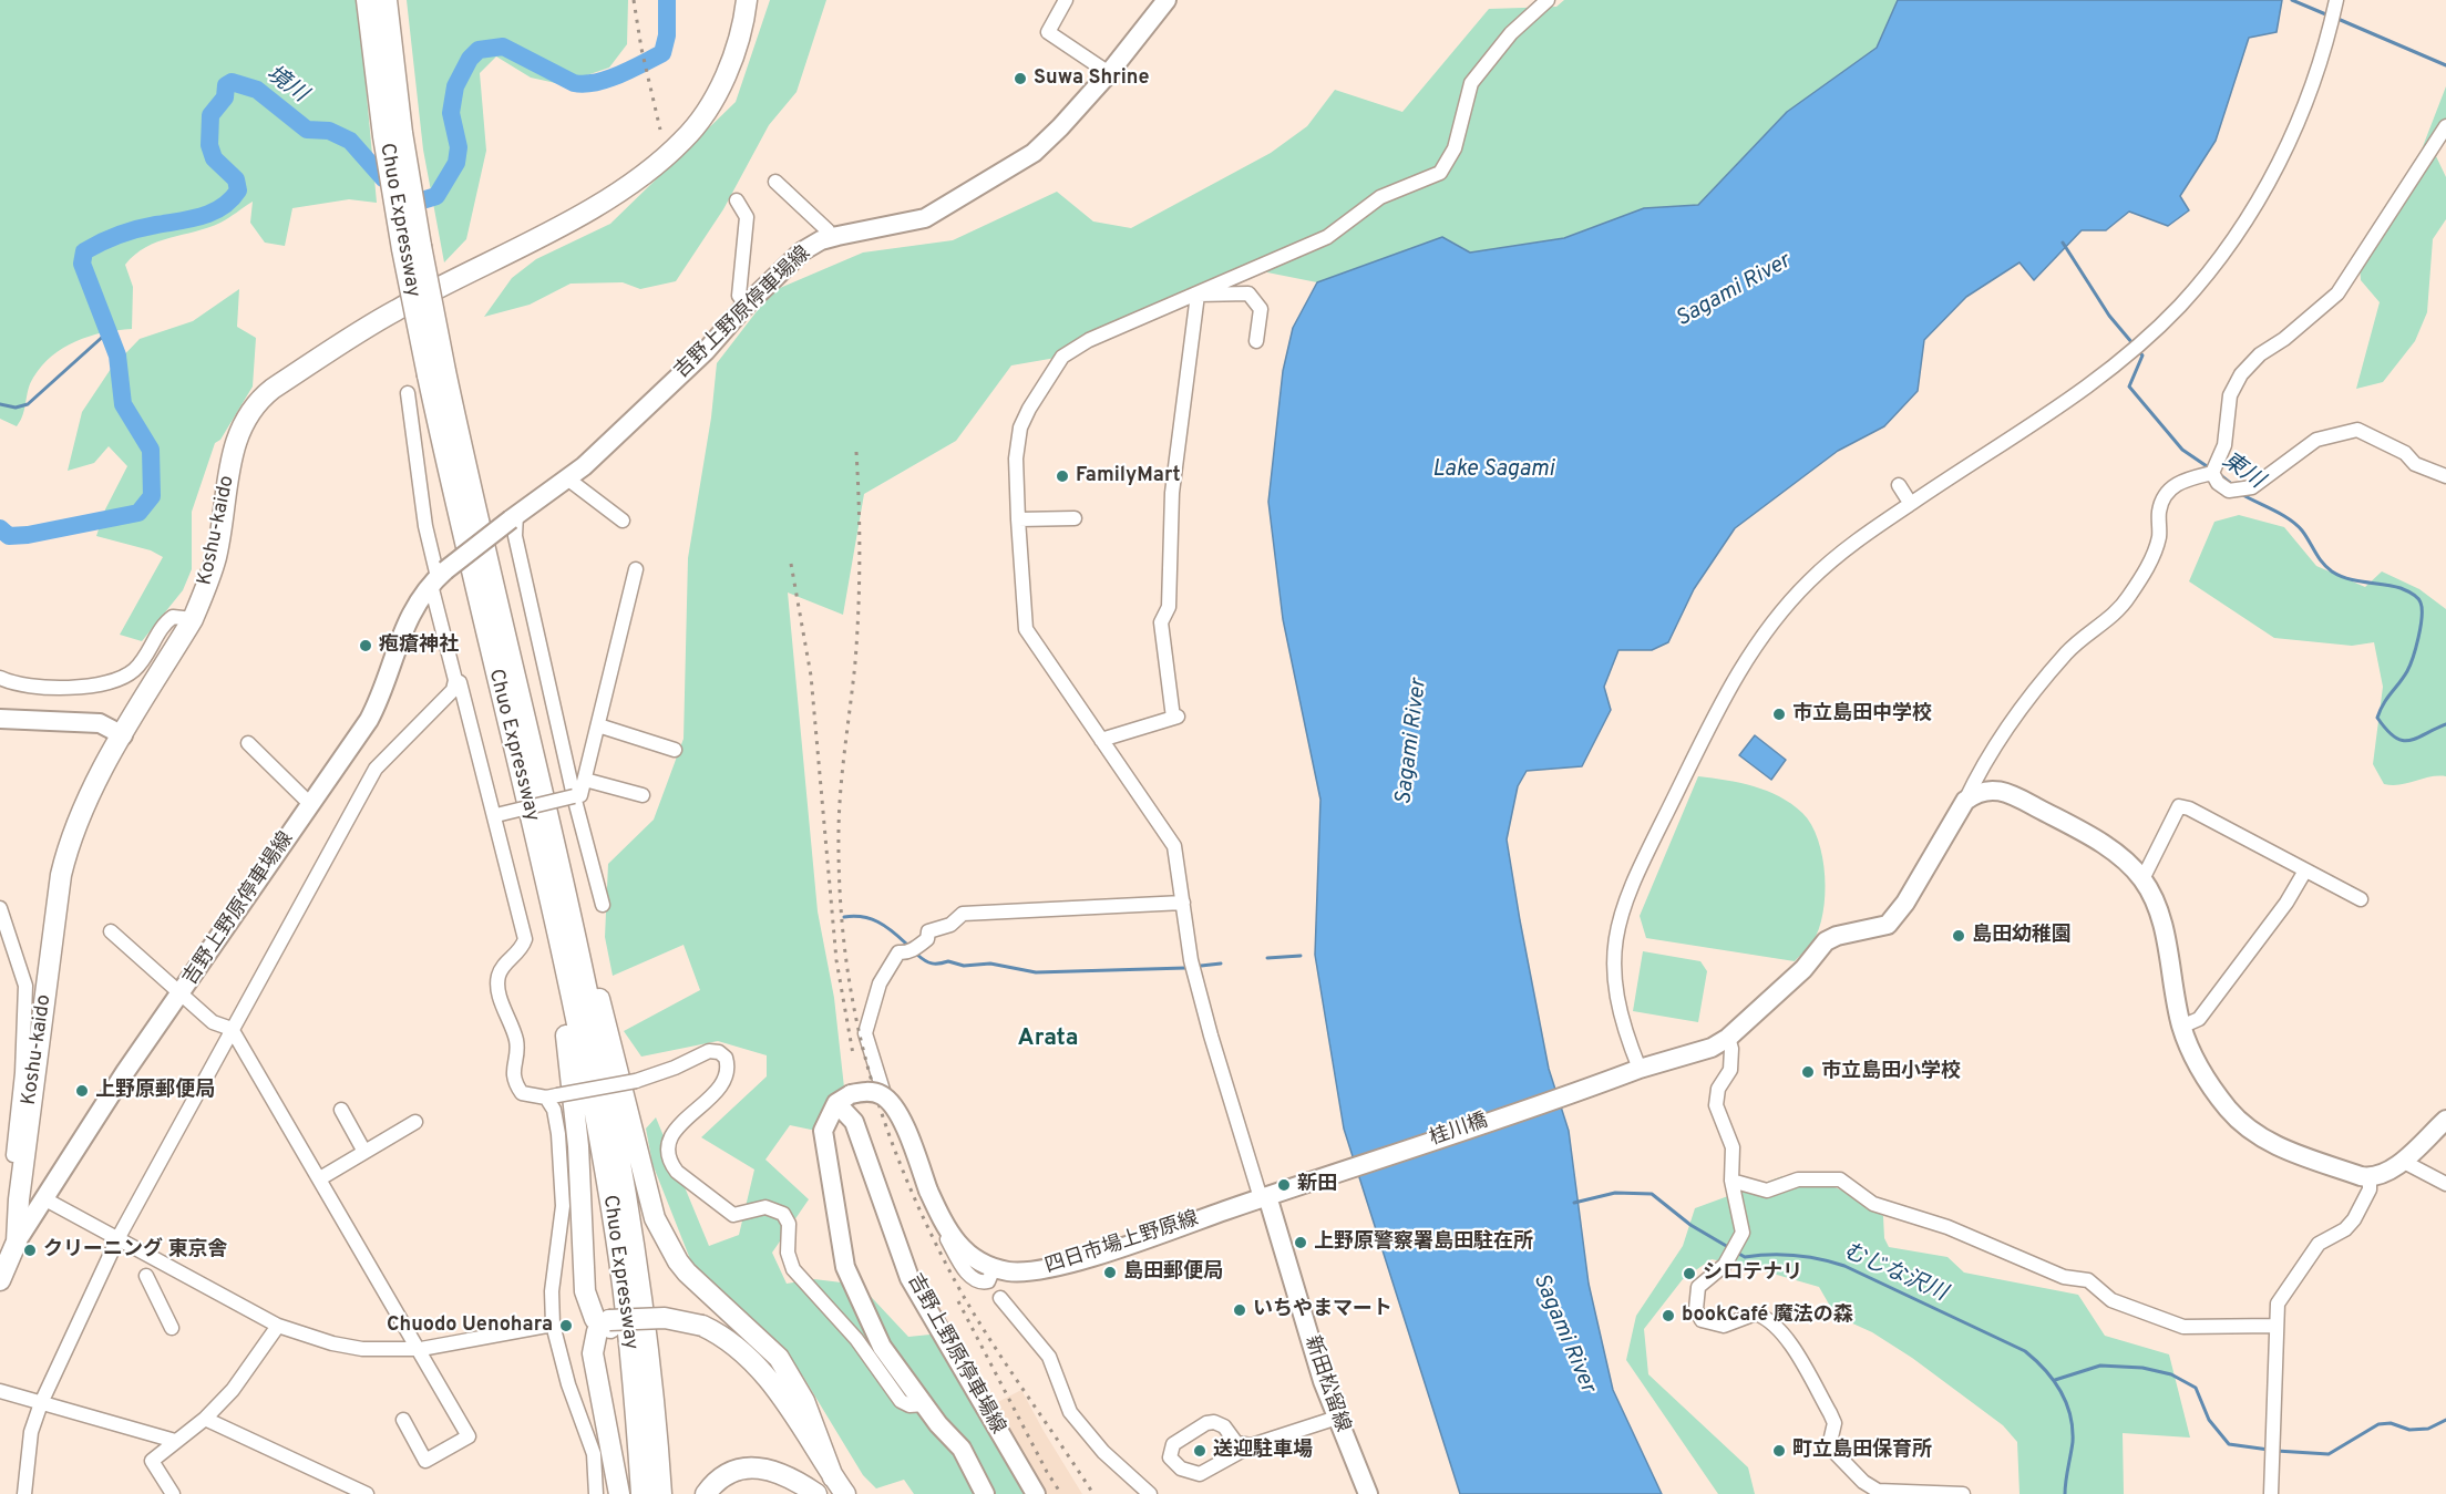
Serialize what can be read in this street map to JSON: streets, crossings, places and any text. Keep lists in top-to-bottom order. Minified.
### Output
{"streets":{"highway":["Chuo Expressway","Koshu-kaido"],"main road":["吉野上野原停車場線","桂川橋","四日市場上野原線","新田松留線"]},"crossings":[["吉野上野原停車場線","Koshu-kaido"],["吉野上野原停車場線","四日市場上野原線"],["桂川橋","四日市場上野原線"],["四日市場上野原線","新田松留線"]],"districts":["Arata"],"water":["境川","Sagami River","Lake Sagami","東川","むじな沢川"],"places":["Suwa Shrine","FamilyMart","疱瘡神社","市立島田中学校","島田幼稚園","市立島田小学校","上野原郵便局","新田","上野原警察署島田駐在所","クリーニング 東京舎","島田郵便局","シロテナリ","いちやまマート","bookCafé 魔法の森","Chuodo Uenohara","送迎駐車場","町立島田保育所"]}
